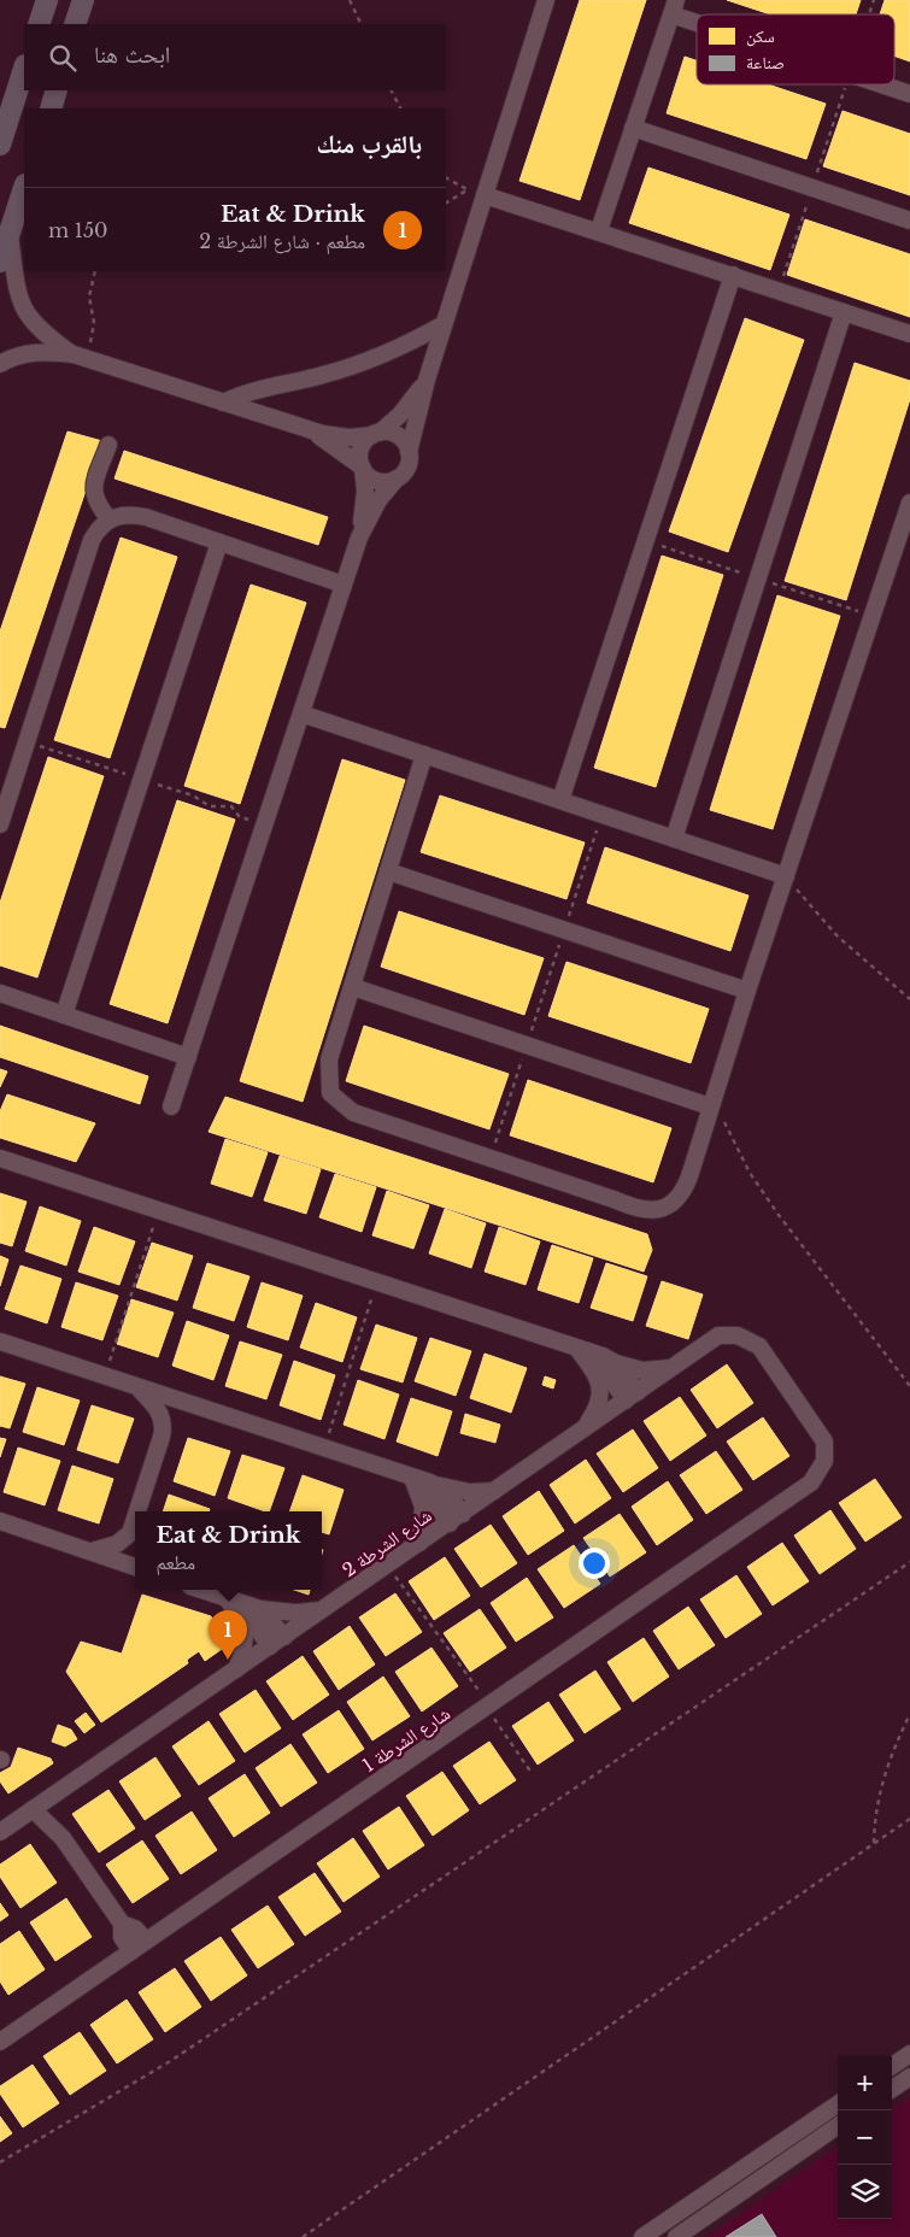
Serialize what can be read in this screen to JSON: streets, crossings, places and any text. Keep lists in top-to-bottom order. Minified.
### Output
{"streets":{"street":["شارع الشرطة 2","شارع الشرطة 1"]},"crossings":[["شارع الشرطة 2","شارع الشرطة 1"]],"legend":["سكن","صناعة"],"page":{"search":"ابحث هنا","heading":"بالقرب منك","list":[{"mark":"1","name":"Eat & Drink","note":"مطعم · شارع الشرطة 2","value":"150 m"}],"popup":["Eat & Drink","مطعم"],"pins":"1","map_buttons":["+","−"]}}
